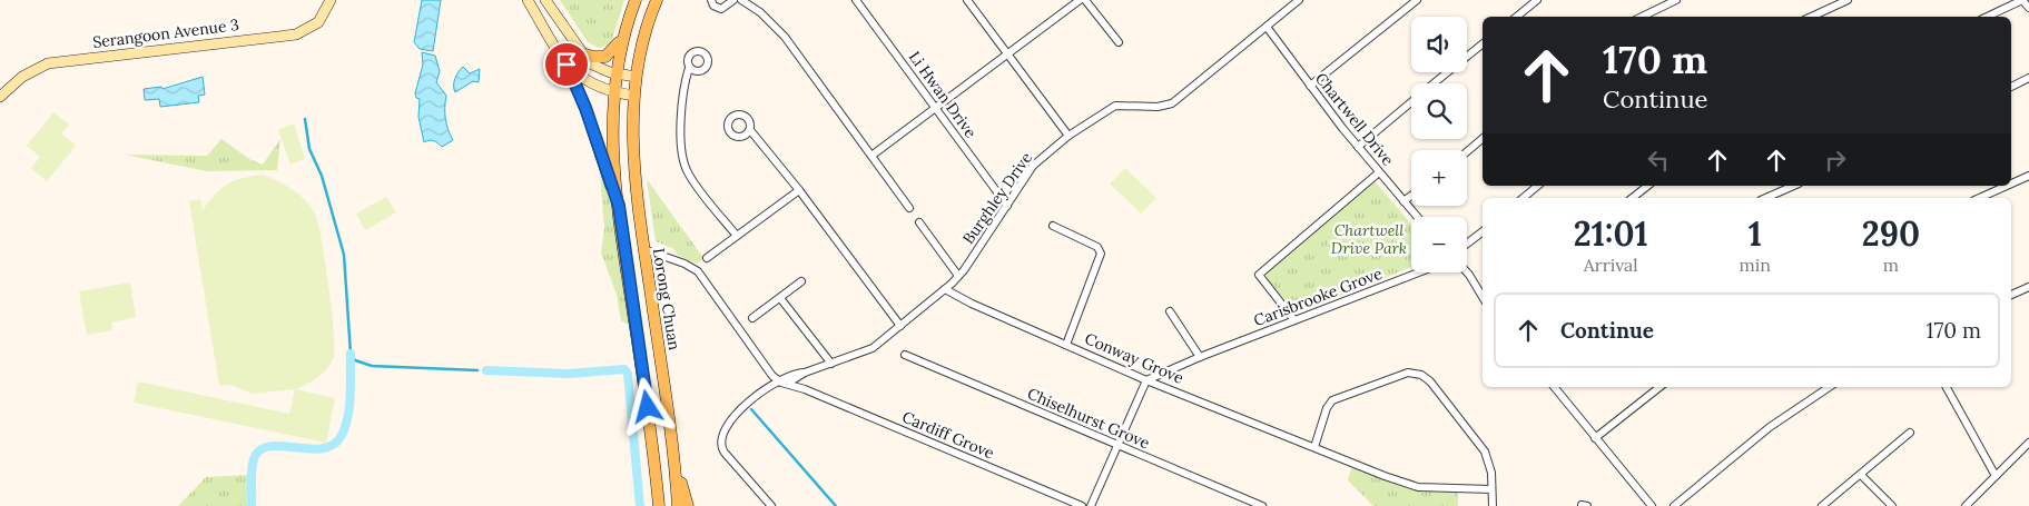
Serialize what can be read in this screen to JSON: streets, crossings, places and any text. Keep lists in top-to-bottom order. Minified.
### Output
{"streets":{"main road":["Lorong Chuan"],"street":["Serangoon Avenue 3","Li Hwan Drive","Chartwell Drive","Burghley Drive","Carisbrooke Grove","Conway Grove","Chiselhurst Grove","Cardiff Grove"]},"crossings":[["Li Hwan Drive","Burghley Drive"],["Chartwell Drive","Burghley Drive"],["Burghley Drive","Conway Grove"],["Burghley Drive","Cardiff Grove"],["Carisbrooke Grove","Conway Grove"]],"parks":["Chartwell Drive Park"],"page":{"map_buttons":["+","−"],"turn":["170 m","Continue"],"eta":["21:01","Arrival","1","min","290","m"],"list":[{"name":"Continue","value":"170 m"}]}}
